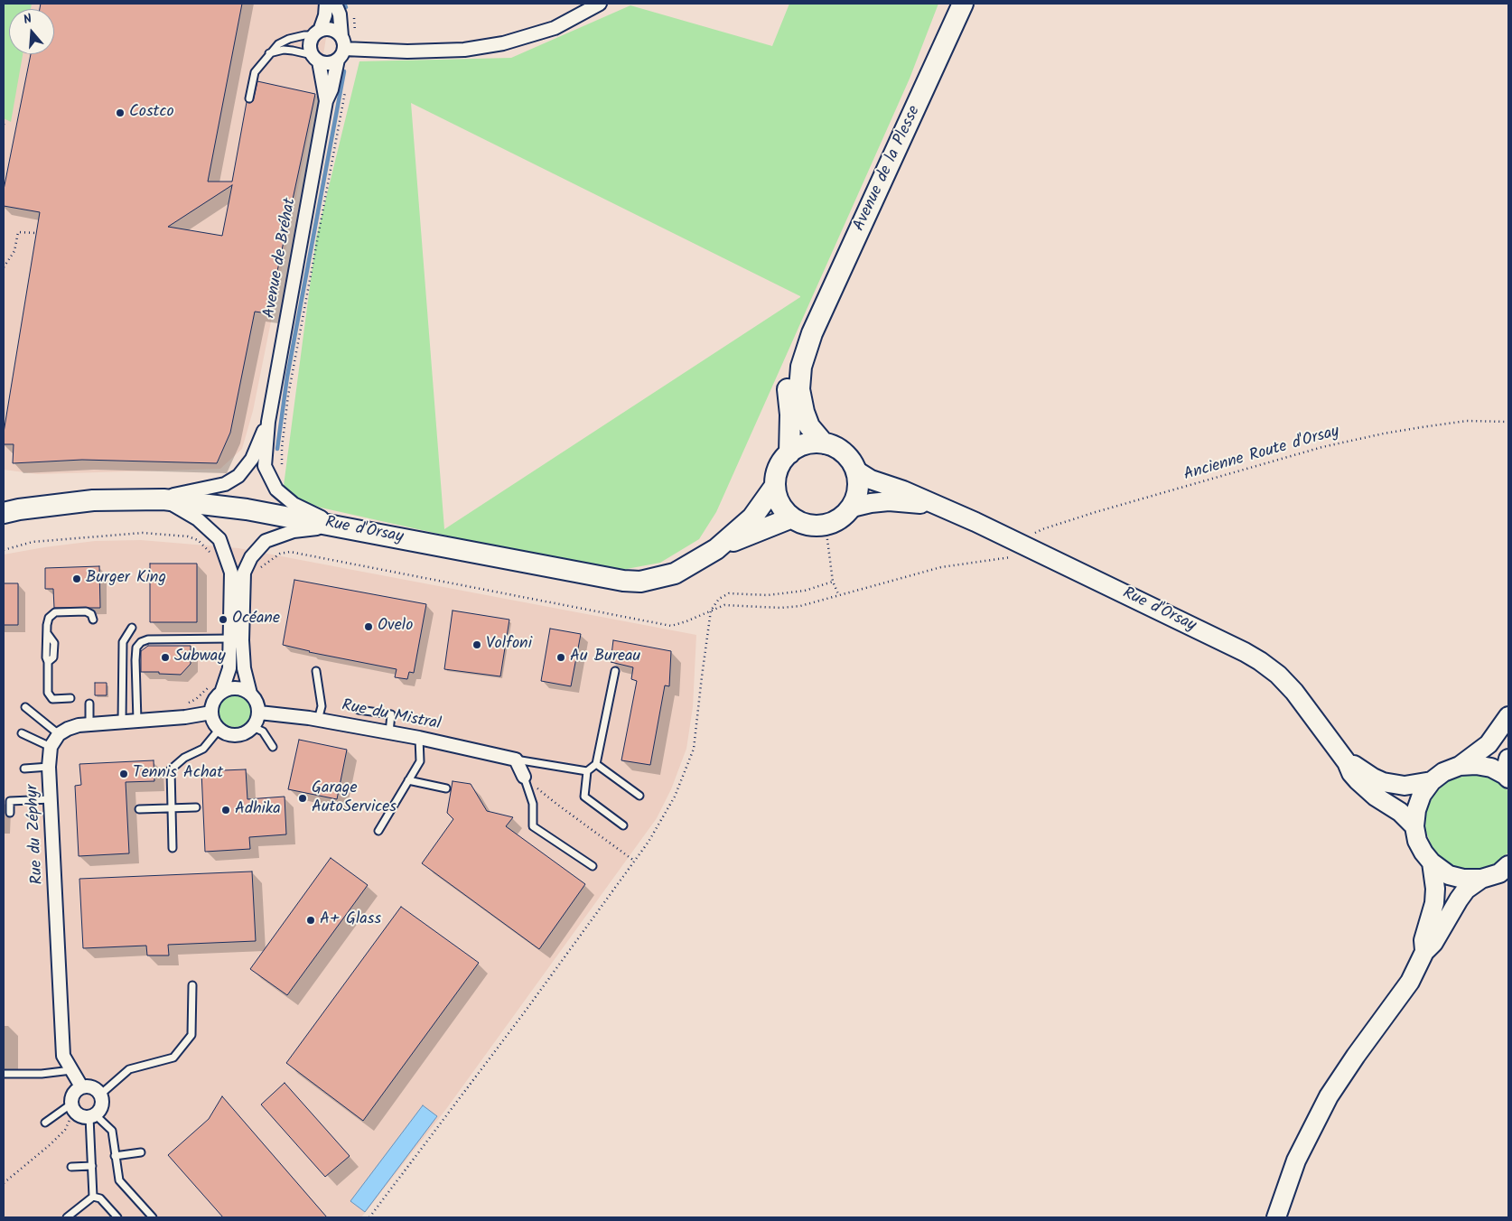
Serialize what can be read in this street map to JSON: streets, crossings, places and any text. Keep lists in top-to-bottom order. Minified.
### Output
{"streets":{"main road":["Avenue de la Plesse","Rue d'Orsay"],"street":["Avenue de Bréhat","Rue du Mistral","Rue du Zéphyr"],"path":["Ancienne Route d'Orsay"]},"crossings":[["Avenue de la Plesse","Rue d'Orsay"],["Avenue de Bréhat","Rue d'Orsay"]],"places":["Costco","Burger King","Océane","Ovelo","Volfoni","Subway","Au Bureau","Tennis Achat","Garage AutoServices","Adhika","A+ Glass"],"north":"top"}
